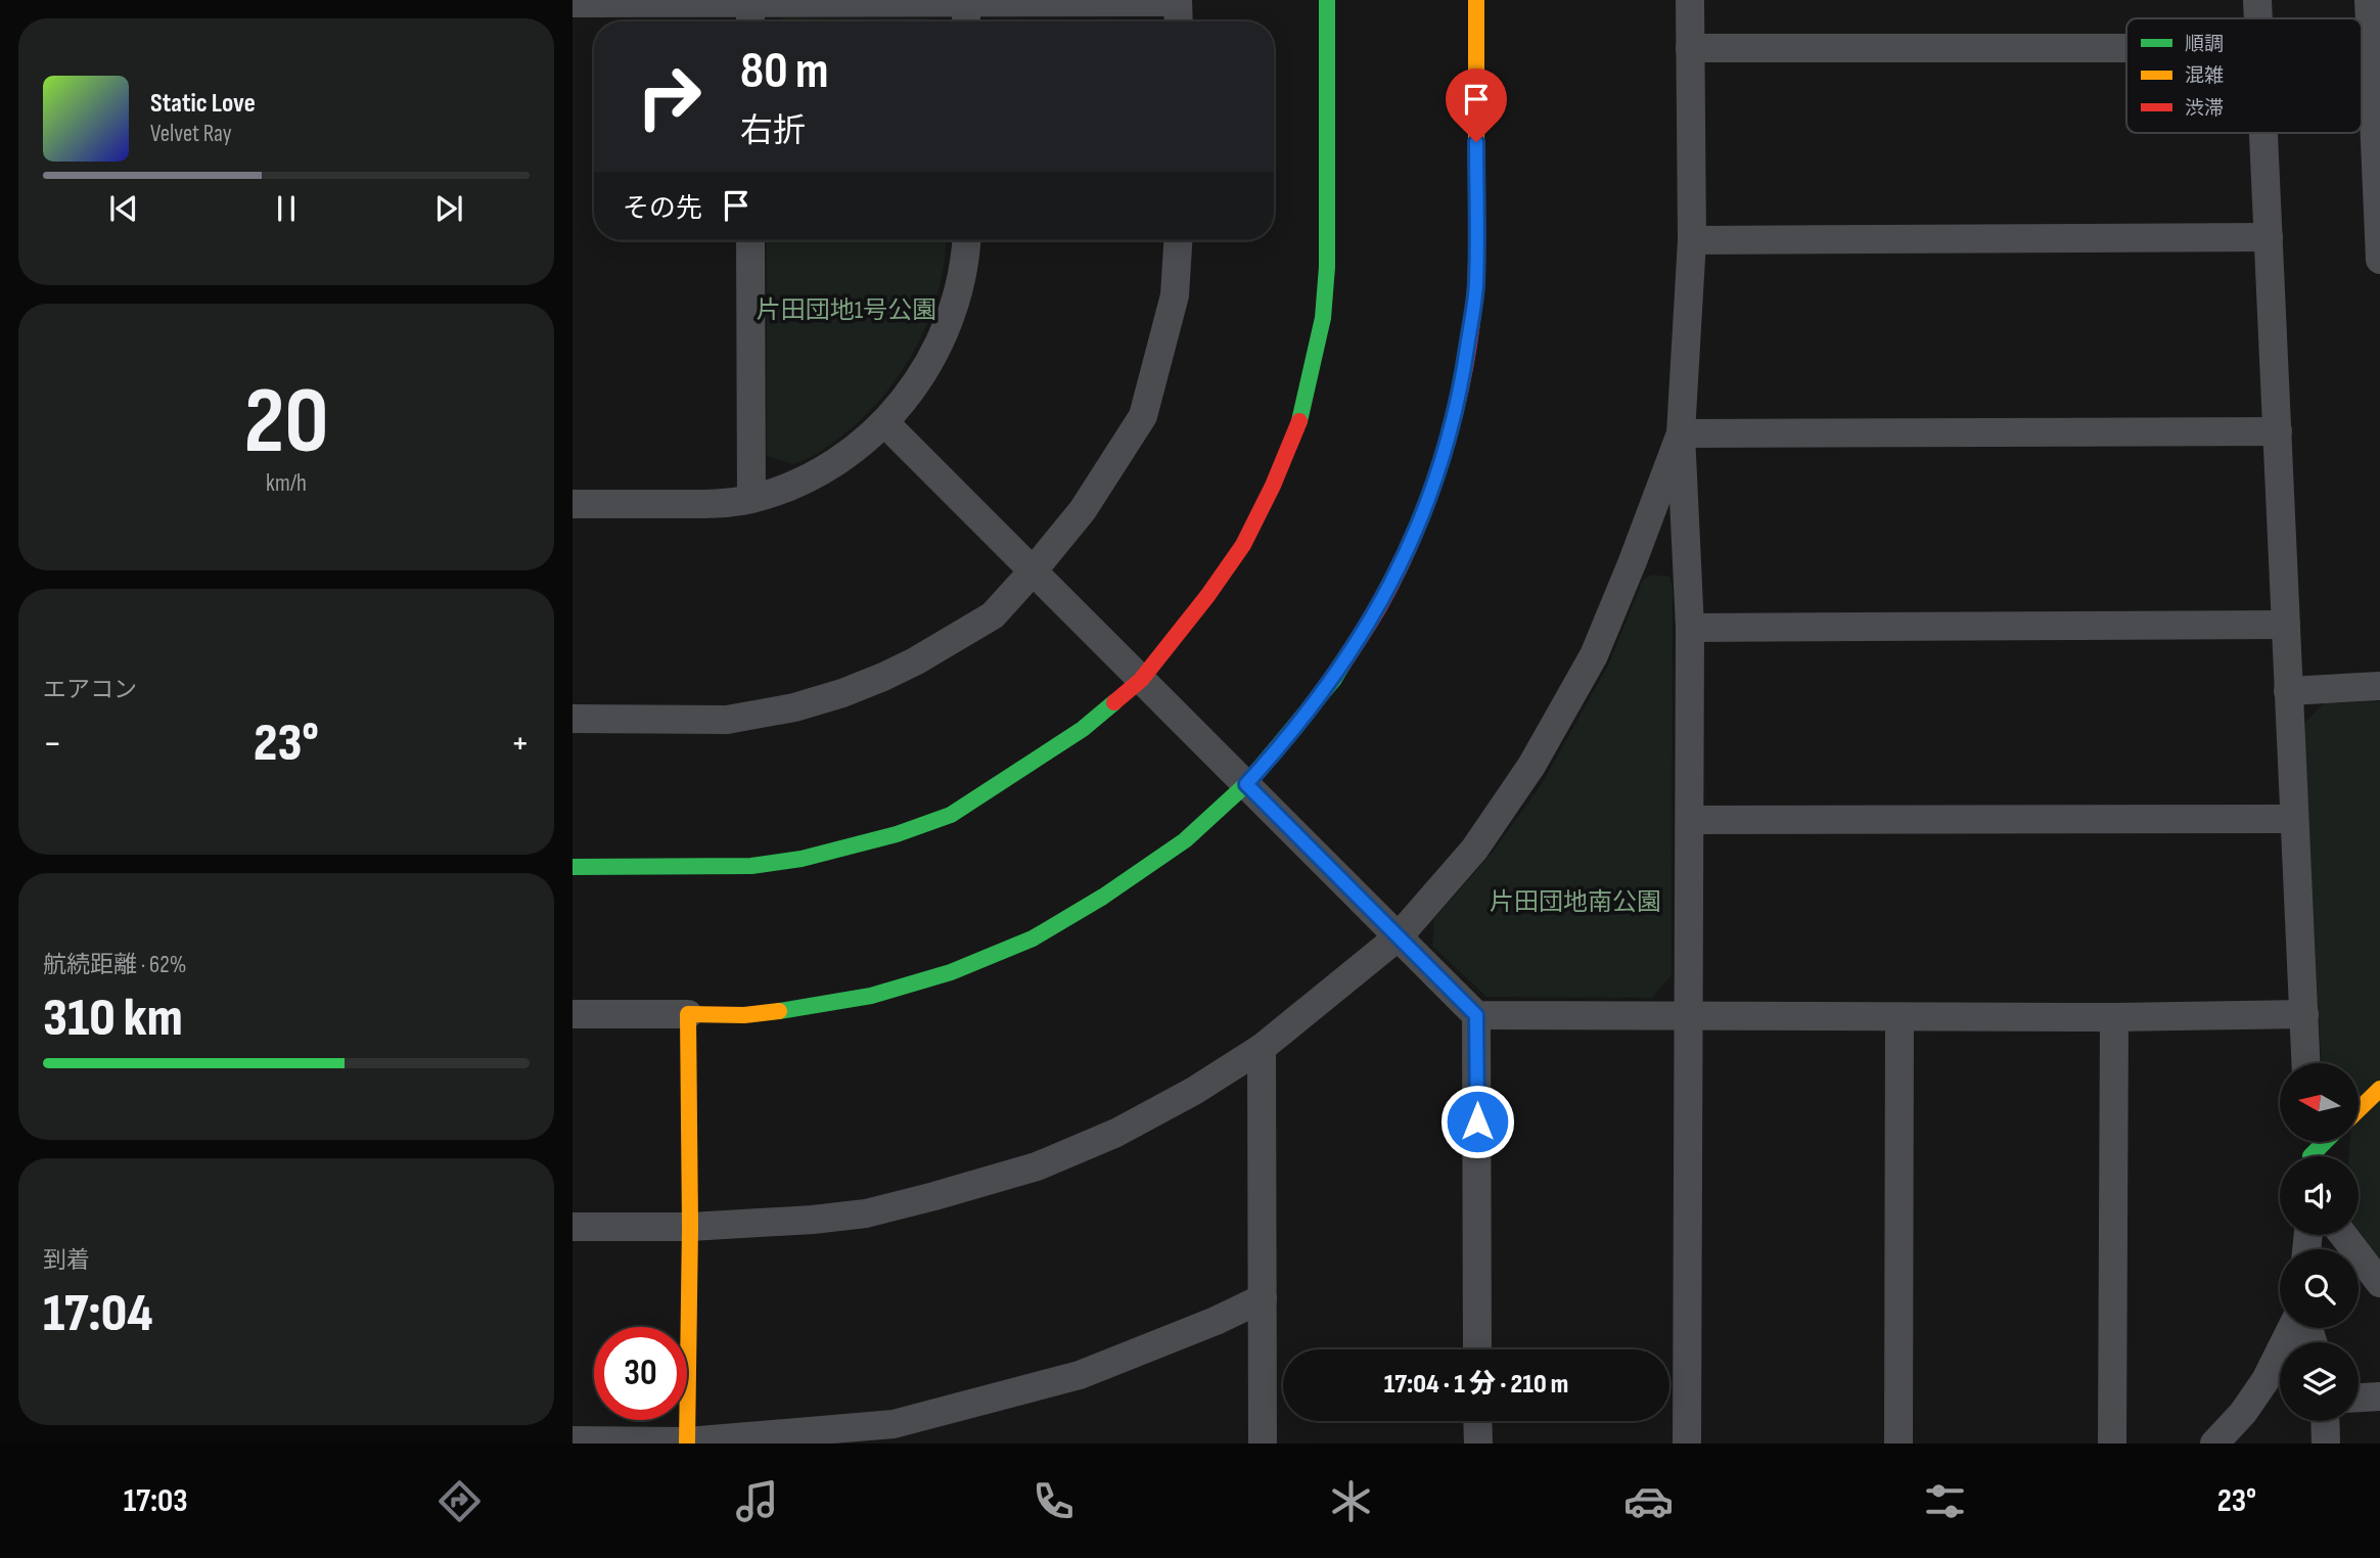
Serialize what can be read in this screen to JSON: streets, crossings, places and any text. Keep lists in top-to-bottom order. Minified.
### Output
{"parks":["片田団地1号公園","片田団地南公園"],"legend":["順調","混雑","渋滞"],"north":"left","page":{"turn":["80 m","右折"],"song":["Static Love","Velvet Ray"],"then":"その先","tile":[["20","km/h"],"エアコン",["航続距離 · 62%","310 km"],["到着","17:04"]],"heat":["−","23°","+"],"limit":"30","trip":"17:04 · 1 分 · 210 m","tabs":["17:03","23°"]}}
